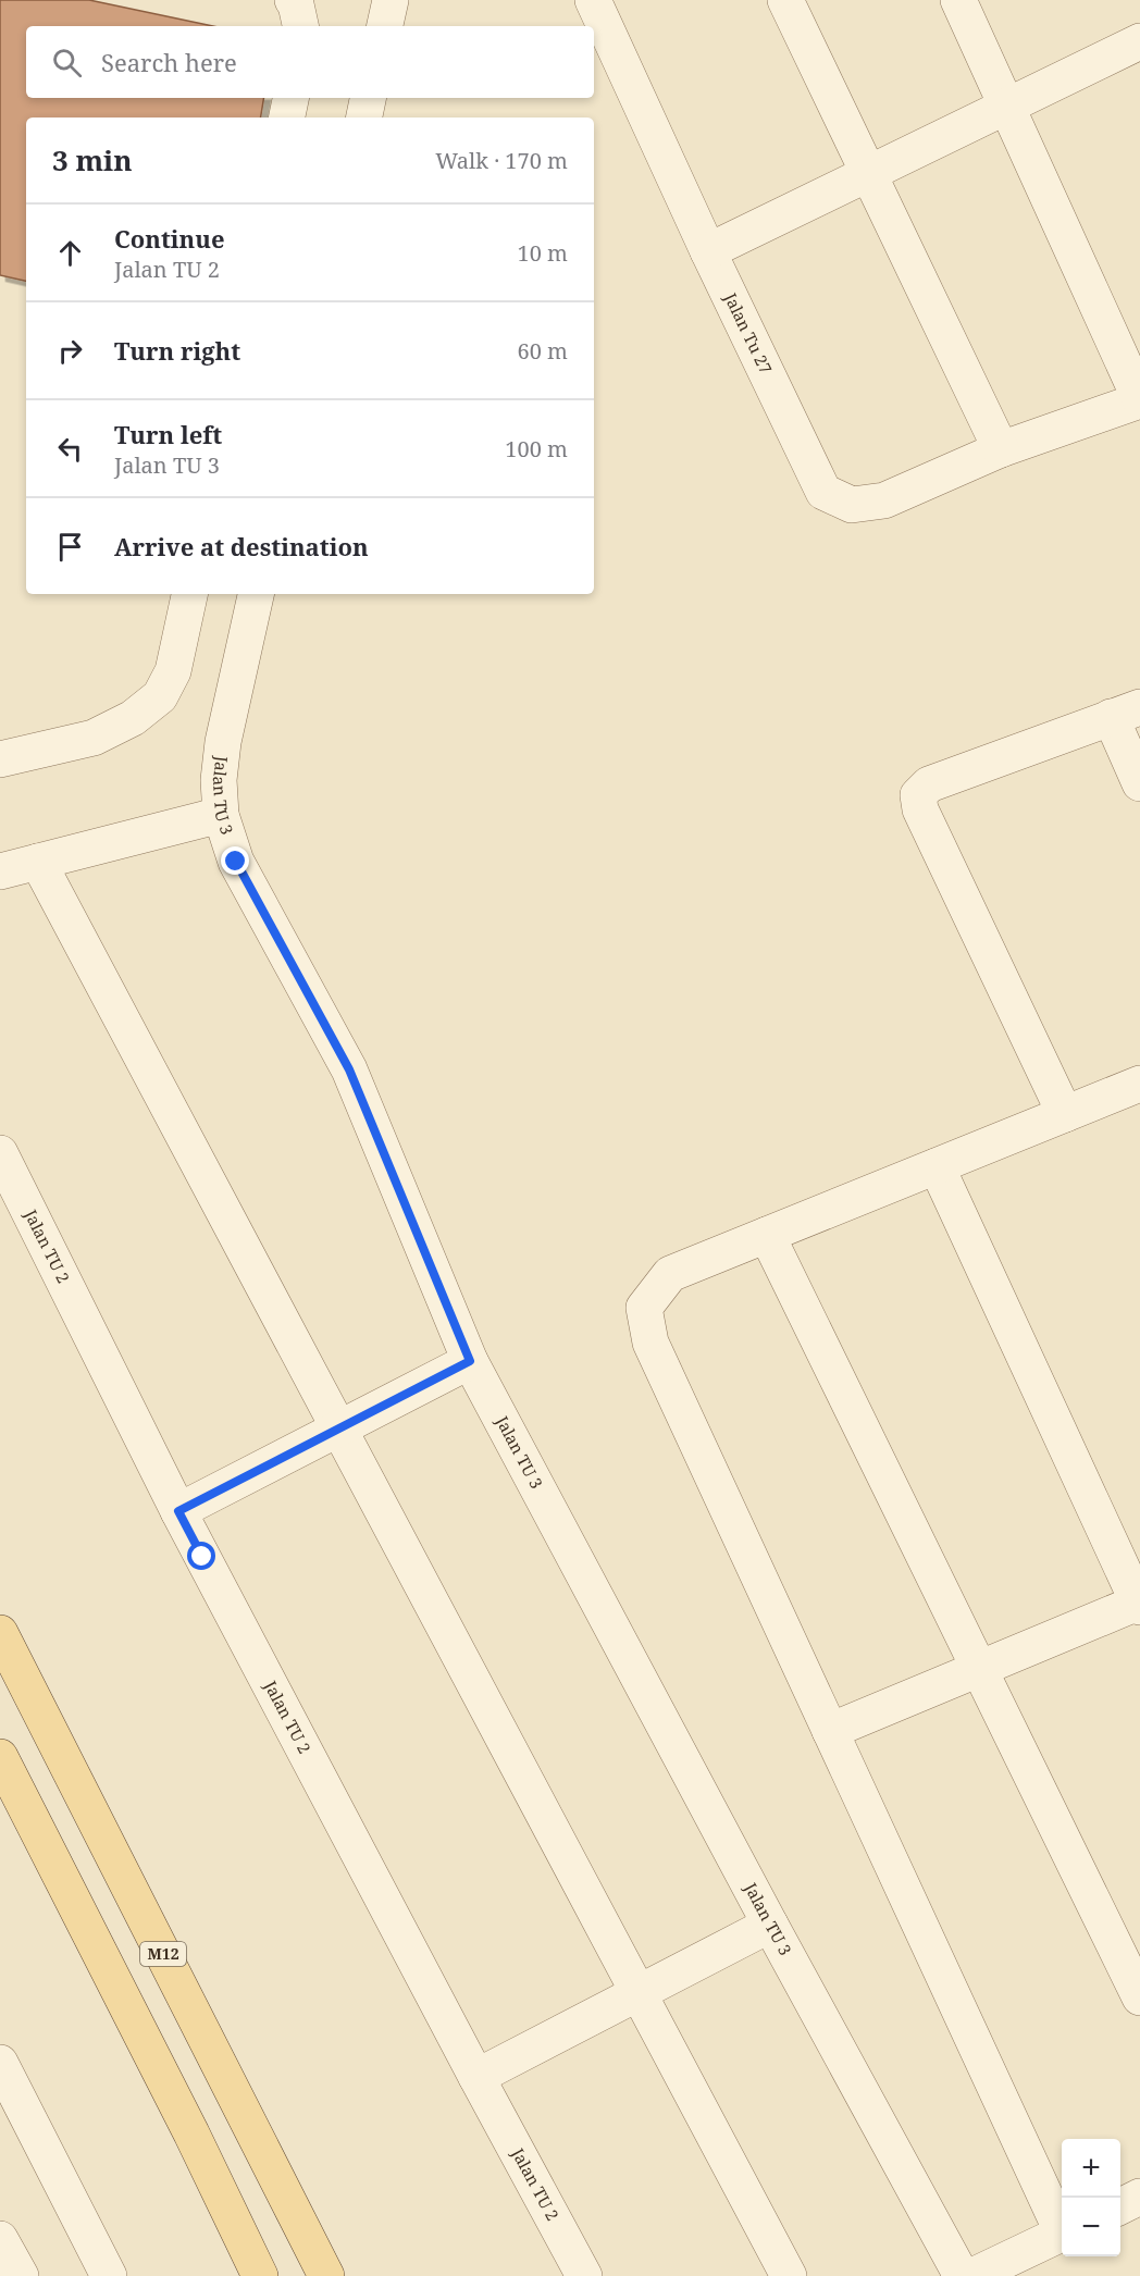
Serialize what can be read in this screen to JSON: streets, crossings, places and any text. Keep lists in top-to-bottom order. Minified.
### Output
{"streets":{"main road":["M12"],"street":["Jalan Tu 27","Jalan TU 3","Jalan TU 2"]},"page":{"search":"Search here","heading":["3 min","Walk · 170 m"],"list":[["Continue","Jalan TU 2","10 m"],["Turn right","60 m"],["Turn left","Jalan TU 3","100 m"],"Arrive at destination"],"map_buttons":["+","−"]}}
